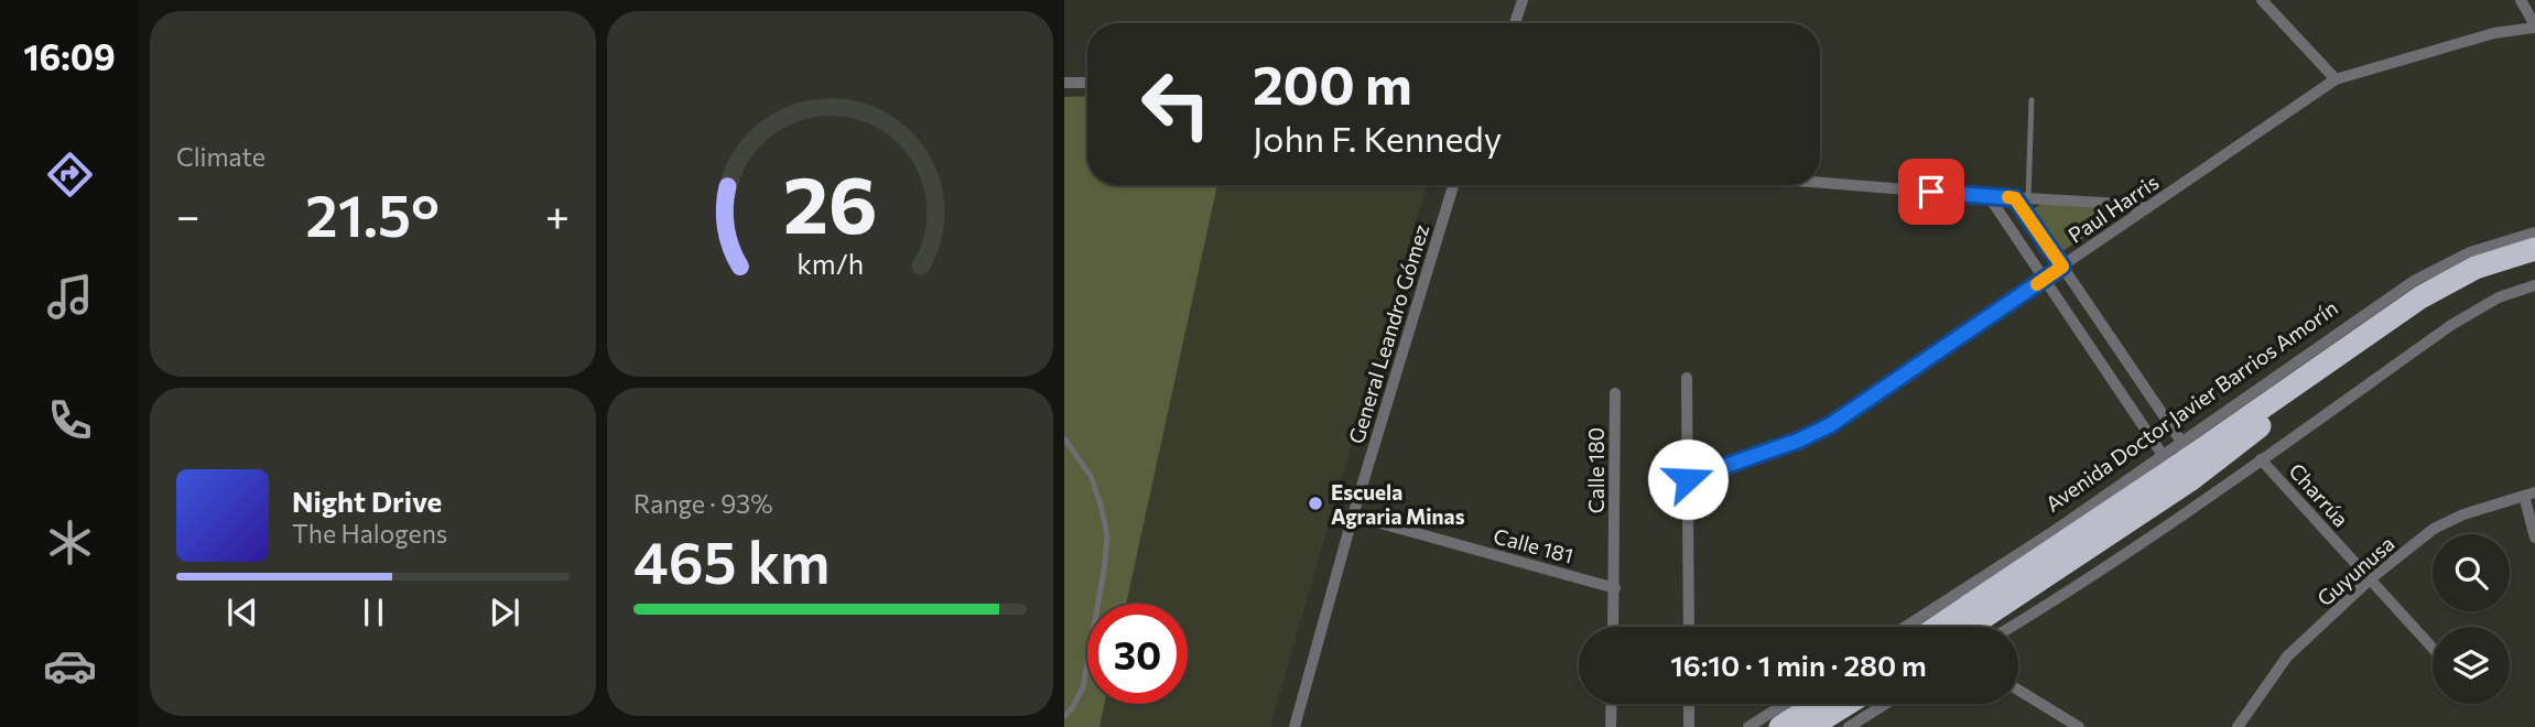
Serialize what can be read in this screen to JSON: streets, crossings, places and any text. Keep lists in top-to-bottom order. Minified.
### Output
{"streets":{"highway":["Avenida Doctor Javier Barrios Amorín"],"street":["Paul Harris","General Leandro Gómez","Calle 180","Charrúa","Calle 181","Guyunusa"]},"crossings":[["General Leandro Gómez","Calle 181"],["Calle 180","Calle 181"],["Charrúa","Guyunusa"]],"places":["Escuela Agraria Minas"],"page":{"tabs":"16:09","tile":["Climate",["Range · 93%","465 km"]],"turn":["200 m","John F. Kennedy"],"heat":["−","21.5°","+"],"song":["Night Drive","The Halogens"],"limit":"30","trip":"16:10 · 1 min · 280 m","gauge":["26","km/h"]}}
